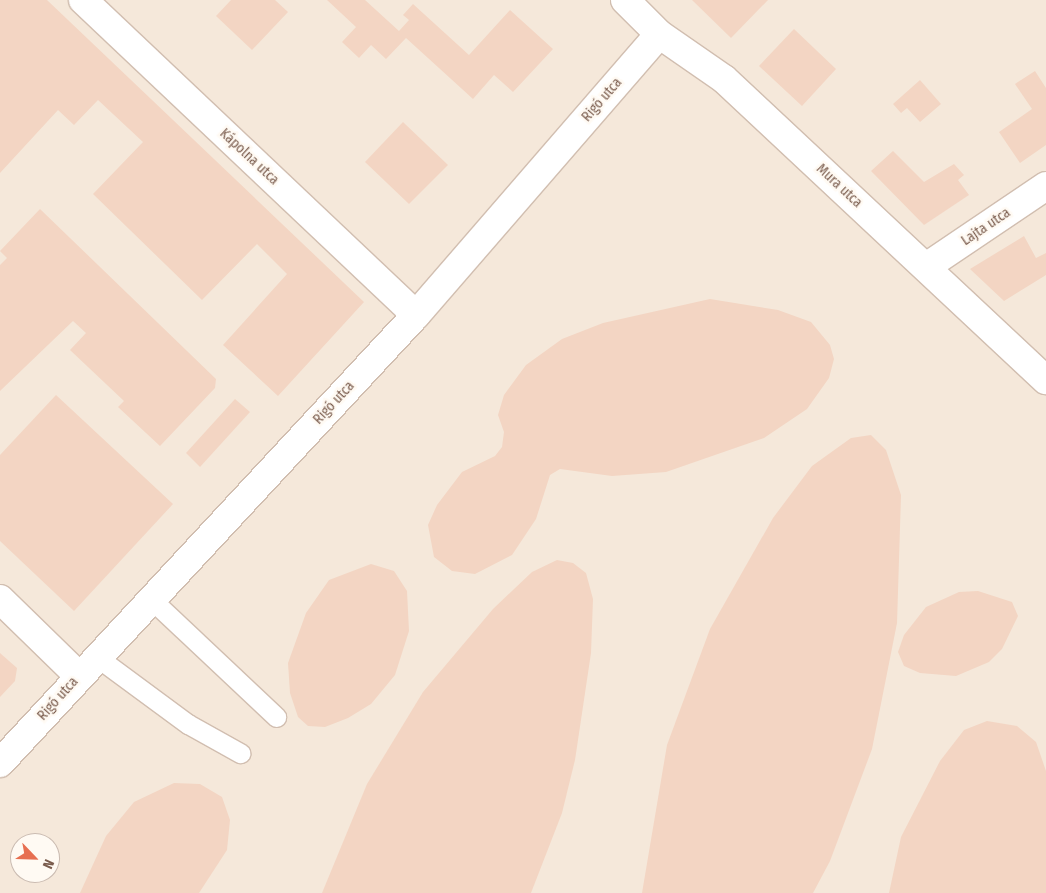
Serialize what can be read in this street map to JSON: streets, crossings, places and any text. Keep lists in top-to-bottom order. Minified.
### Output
{"streets":{"street":["Rigó utca","Kápolna utca","Mura utca","Lajta utca"]},"crossings":[["Rigó utca","Kápolna utca"],["Rigó utca","Mura utca"],["Mura utca","Lajta utca"]],"north":"bottom right"}
